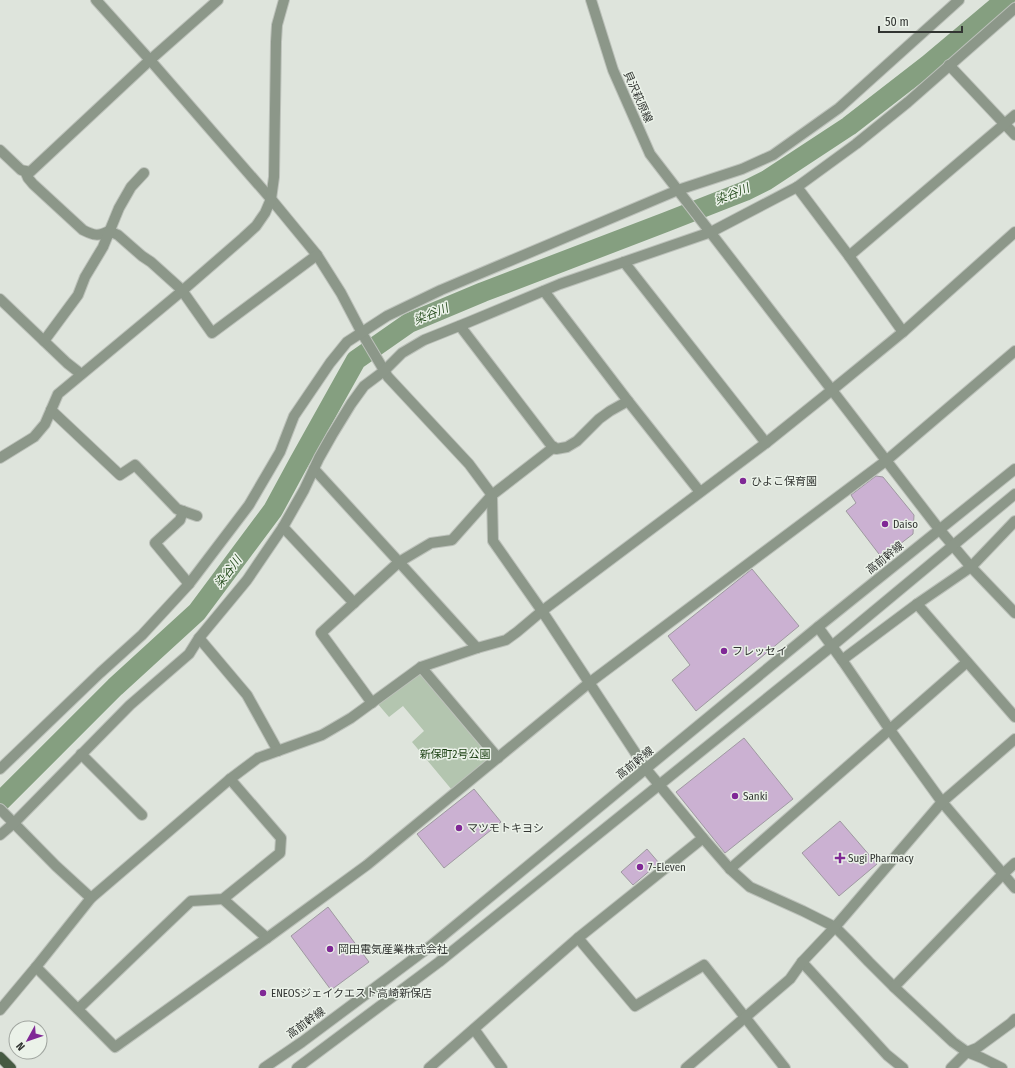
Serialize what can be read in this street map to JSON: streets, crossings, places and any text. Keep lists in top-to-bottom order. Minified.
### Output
{"streets":{"street":["貝沢萩原線","高前幹線"]},"crossings":[["貝沢萩原線","高前幹線"]],"water":["染谷川"],"parks":["新保町2号公園"],"places":{"other":["ひよこ保育園","Daiso","フレッセイ","Sanki","マツモトキヨシ","7-Eleven","岡田電気産業株式会社","ENEOSジェイクエスト高崎新保店"],"health":["Sugi Pharmacy"]},"scale_bar":"50 m","north":"bottom left"}
